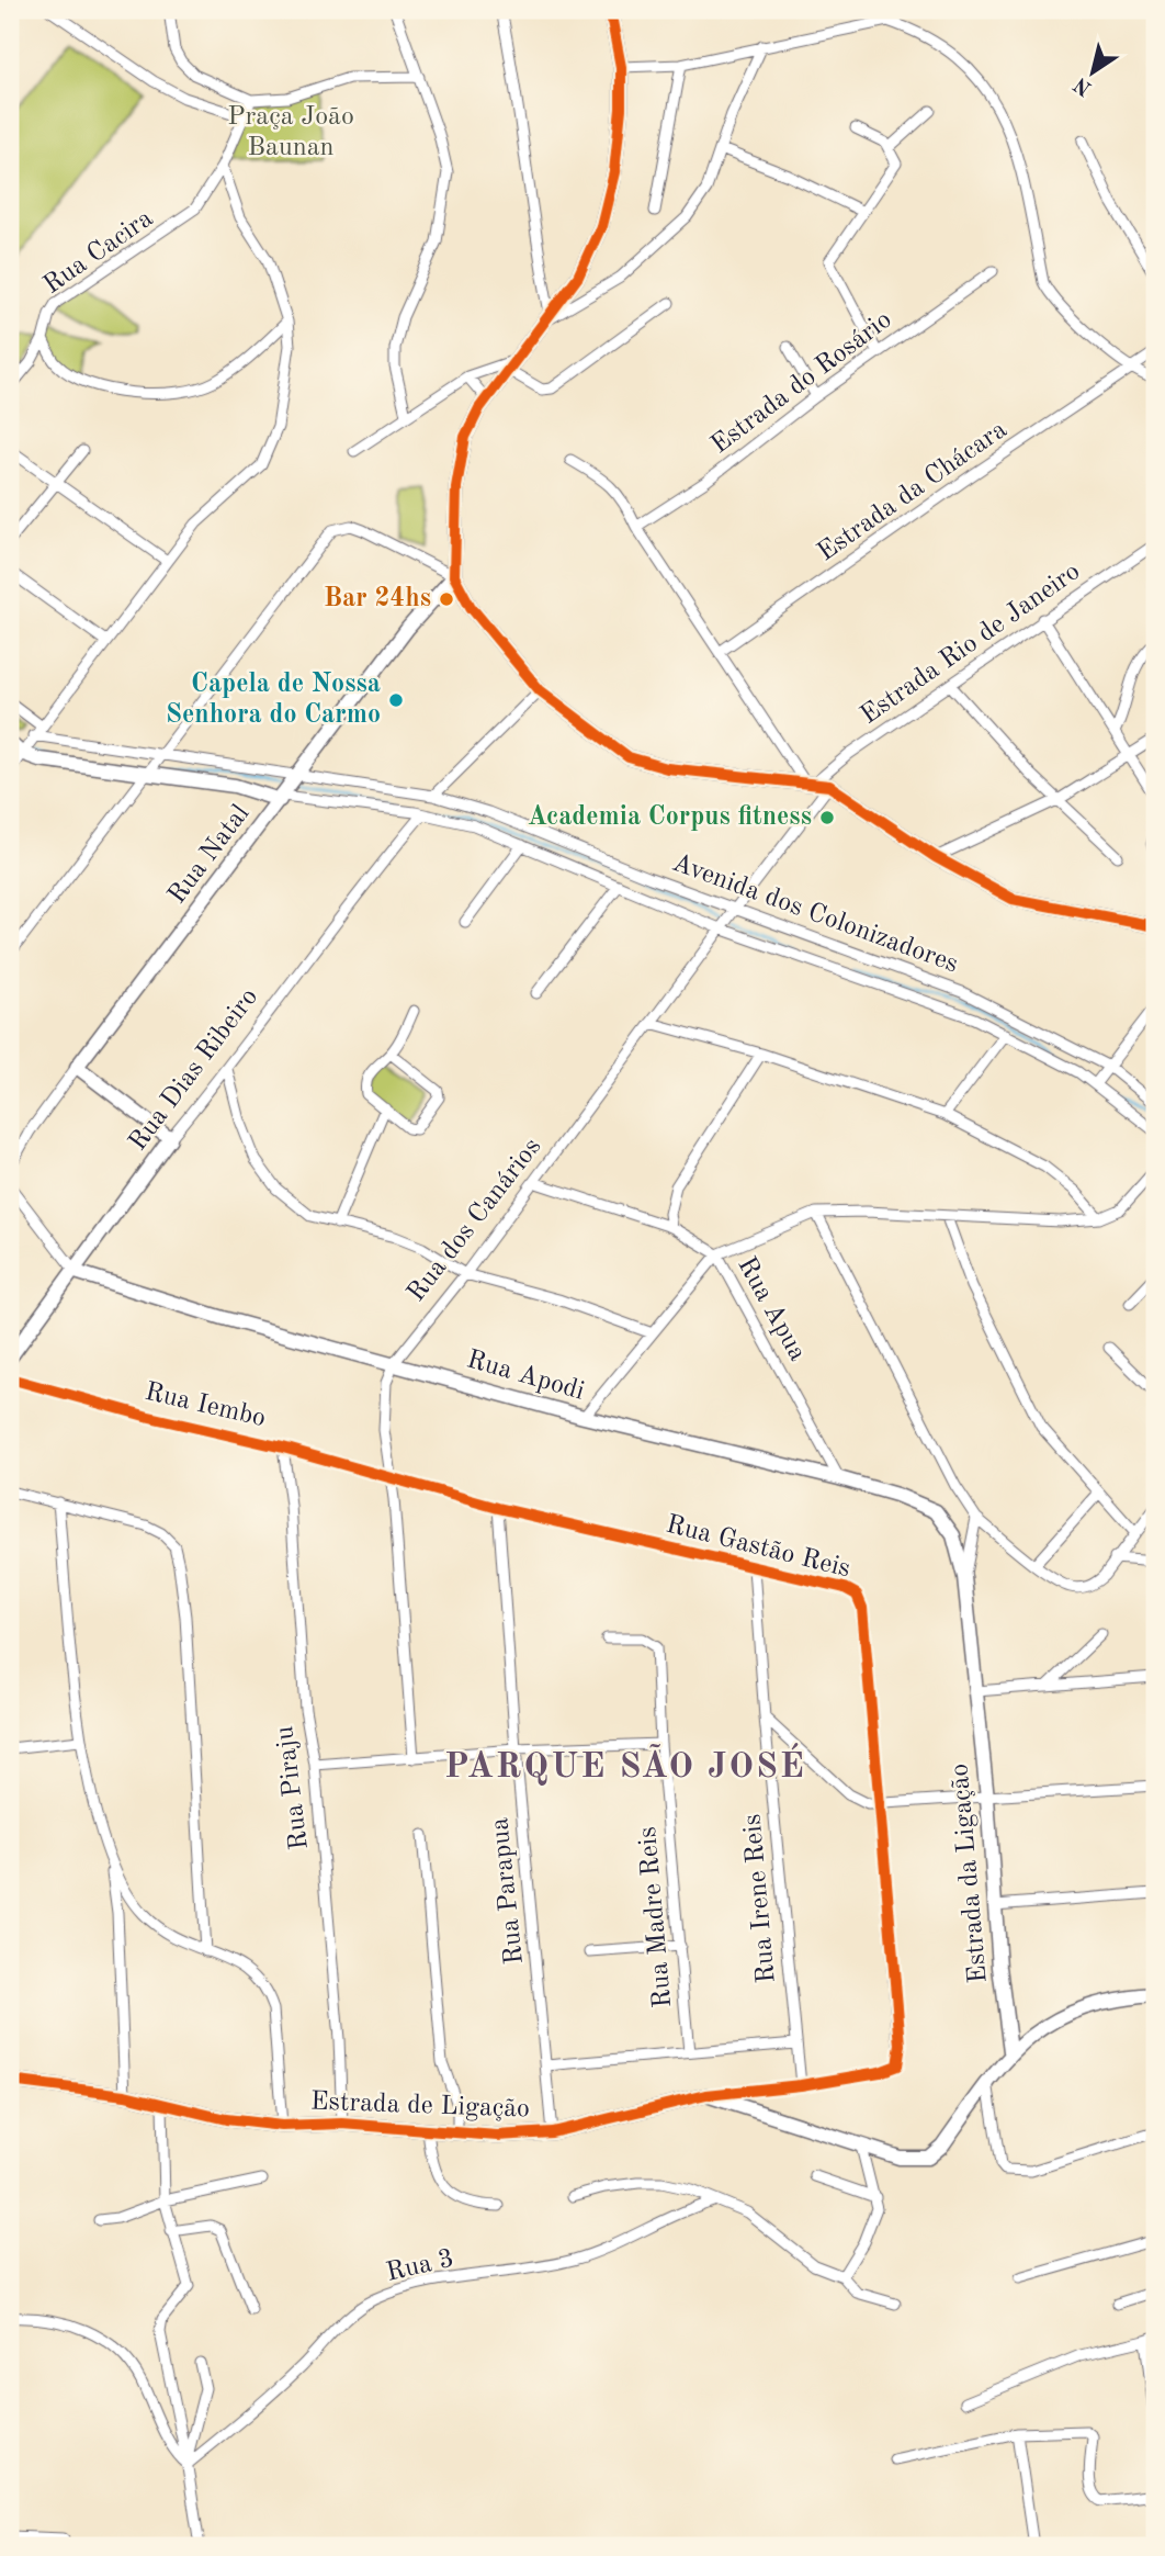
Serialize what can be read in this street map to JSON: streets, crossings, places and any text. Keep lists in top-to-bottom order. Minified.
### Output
{"streets":{"street":["Rua Cacira","Estrada do Rosário","Estrada da Chácara","Estrada Rio de Janeiro","Rua Natal","Avenida dos Colonizadores","Rua Dias Ribeiro","Rua dos Canários","Rua Apua","Rua Apodi","Rua Iembo","Rua Gastão Reis","Rua Piraju","Estrada da Ligação","Rua Parapua","Rua Irene Reis","Rua Madre Reis","Estrada de Ligação","Rua 3"]},"crossings":[["Rua Natal","Avenida dos Colonizadores"],["Avenida dos Colonizadores","Rua Dias Ribeiro"],["Avenida dos Colonizadores","Rua dos Canários"],["Rua Dias Ribeiro","Rua Apodi"],["Rua dos Canários","Rua Apua"],["Rua dos Canários","Rua Apodi"],["Rua dos Canários","Rua Iembo"],["Rua dos Canários","Rua Gastão Reis"],["Rua Apua","Rua Apodi"],["Rua Apodi","Estrada da Ligação"],["Rua Iembo","Rua Gastão Reis"],["Rua Iembo","Rua Piraju"],["Rua Gastão Reis","Rua Parapua"],["Rua Gastão Reis","Rua Irene Reis"],["Rua Gastão Reis","Estrada de Ligação"],["Rua Piraju","Estrada de Ligação"],["Rua Parapua","Estrada de Ligação"],["Rua Irene Reis","Estrada de Ligação"]],"districts":["PARQUE SÃO JOSÉ"],"parks":["Praça João Baunan"],"places":["Bar 24hs","Capela de Nossa Senhora do Carmo","Academia Corpus fitness"],"north":"bottom left"}
